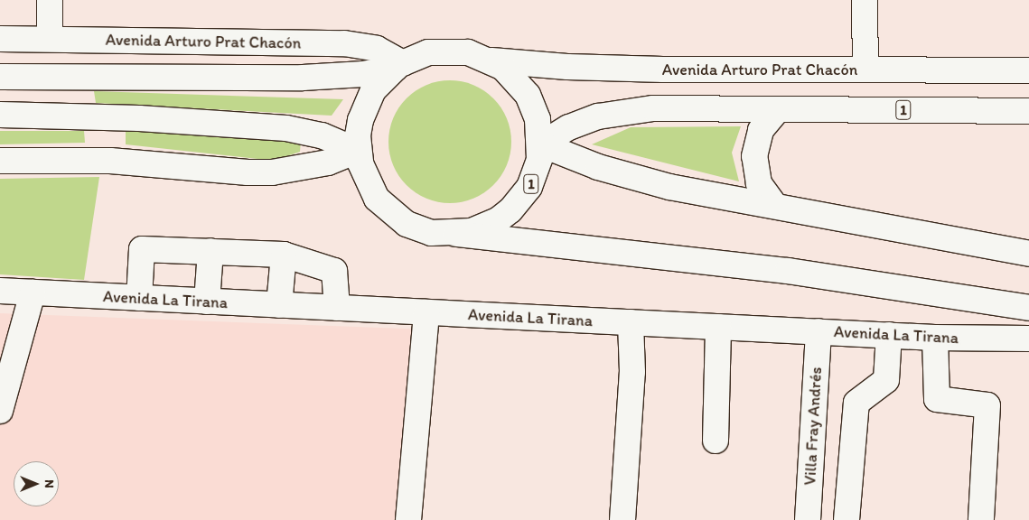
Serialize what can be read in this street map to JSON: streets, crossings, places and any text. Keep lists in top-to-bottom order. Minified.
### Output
{"streets":{"main road":["Avenida Arturo Prat Chacón","1","Avenida La Tirana","Villa Fray Andrés"]},"crossings":[["Avenida Arturo Prat Chacón","1"],["Avenida La Tirana","Villa Fray Andrés"]],"north":"right"}
